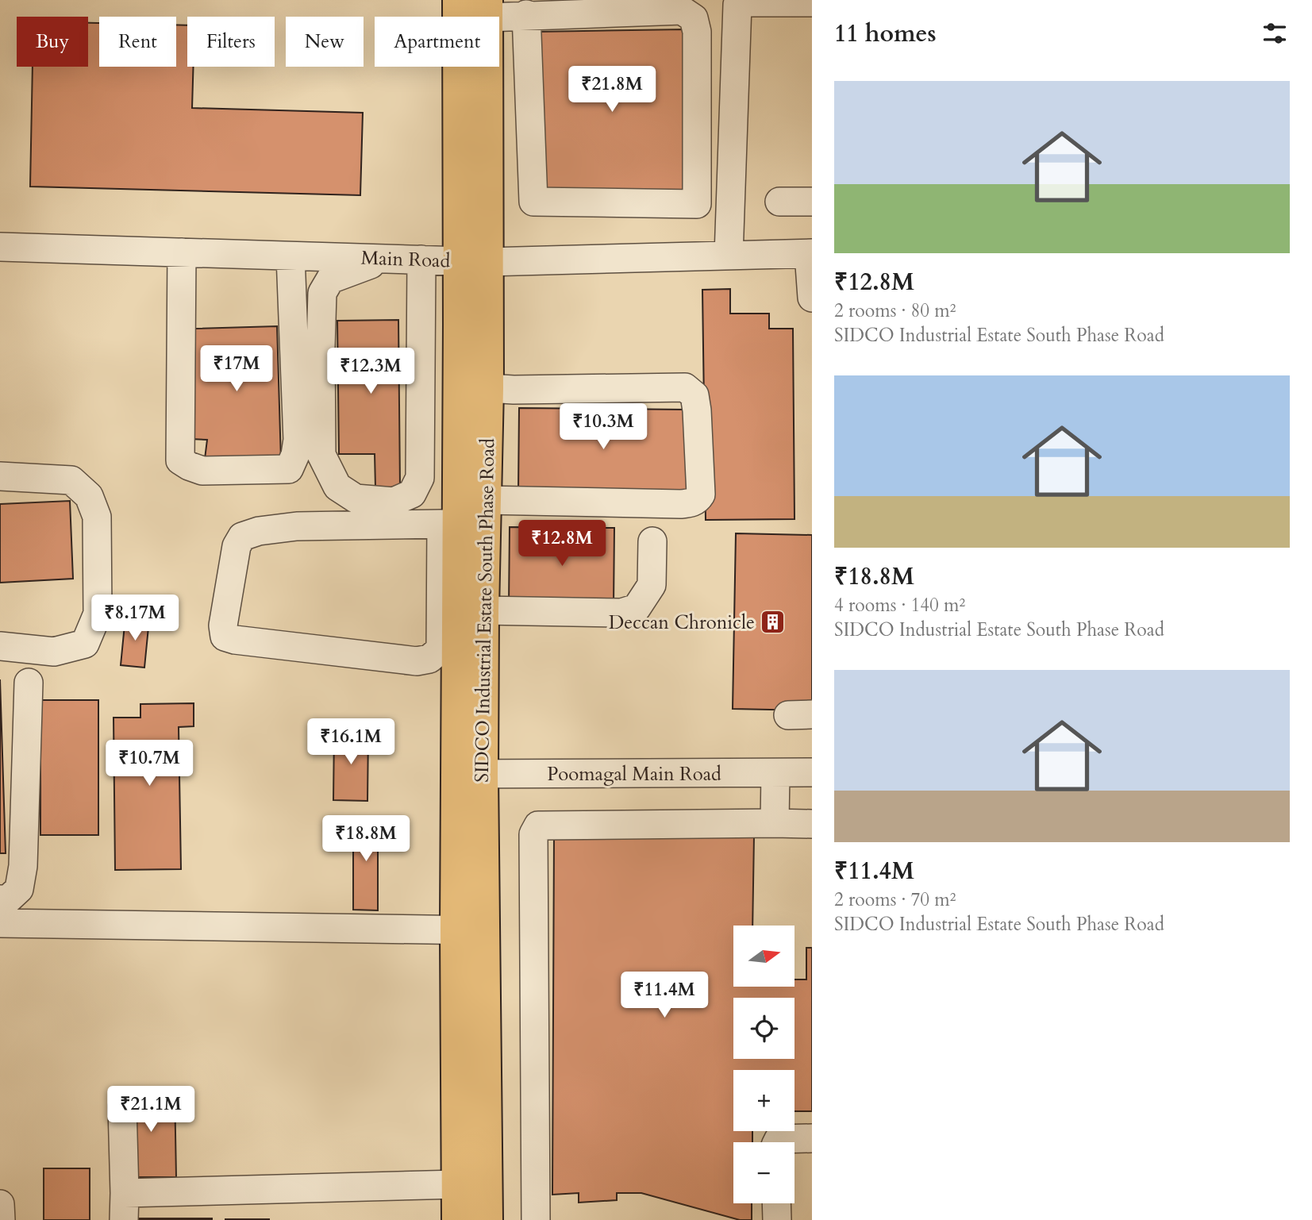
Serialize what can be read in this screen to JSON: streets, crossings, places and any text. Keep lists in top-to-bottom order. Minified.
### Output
{"streets":{"main road":["SIDCO Industrial Estate South Phase Road"],"street":["Main Road","Poomagal Main Road"]},"crossings":[["Main Road","SIDCO Industrial Estate South Phase Road"],["SIDCO Industrial Estate South Phase Road","Poomagal Main Road"]],"places":{"building":["Deccan Chronicle"]},"north":"right","page":{"heading":"11 homes","chip":["Buy","Rent","Filters","New","Apartment"],"price":["₹21.8M","₹17M","₹12.3M","₹10.3M","₹12.8M","₹8.17M","₹16.1M","₹10.7M","₹18.8M","₹11.4M","₹21.1M"],"list":[{"name":"₹12.8M","note":"2 rooms · 80 m² · SIDCO Industrial Estate South Phase Road"},{"name":"₹18.8M","note":"4 rooms · 140 m² · SIDCO Industrial Estate South Phase Road"},{"name":"₹11.4M","note":"2 rooms · 70 m² · SIDCO Industrial Estate South Phase Road"}],"map_buttons":["+","−"]}}
